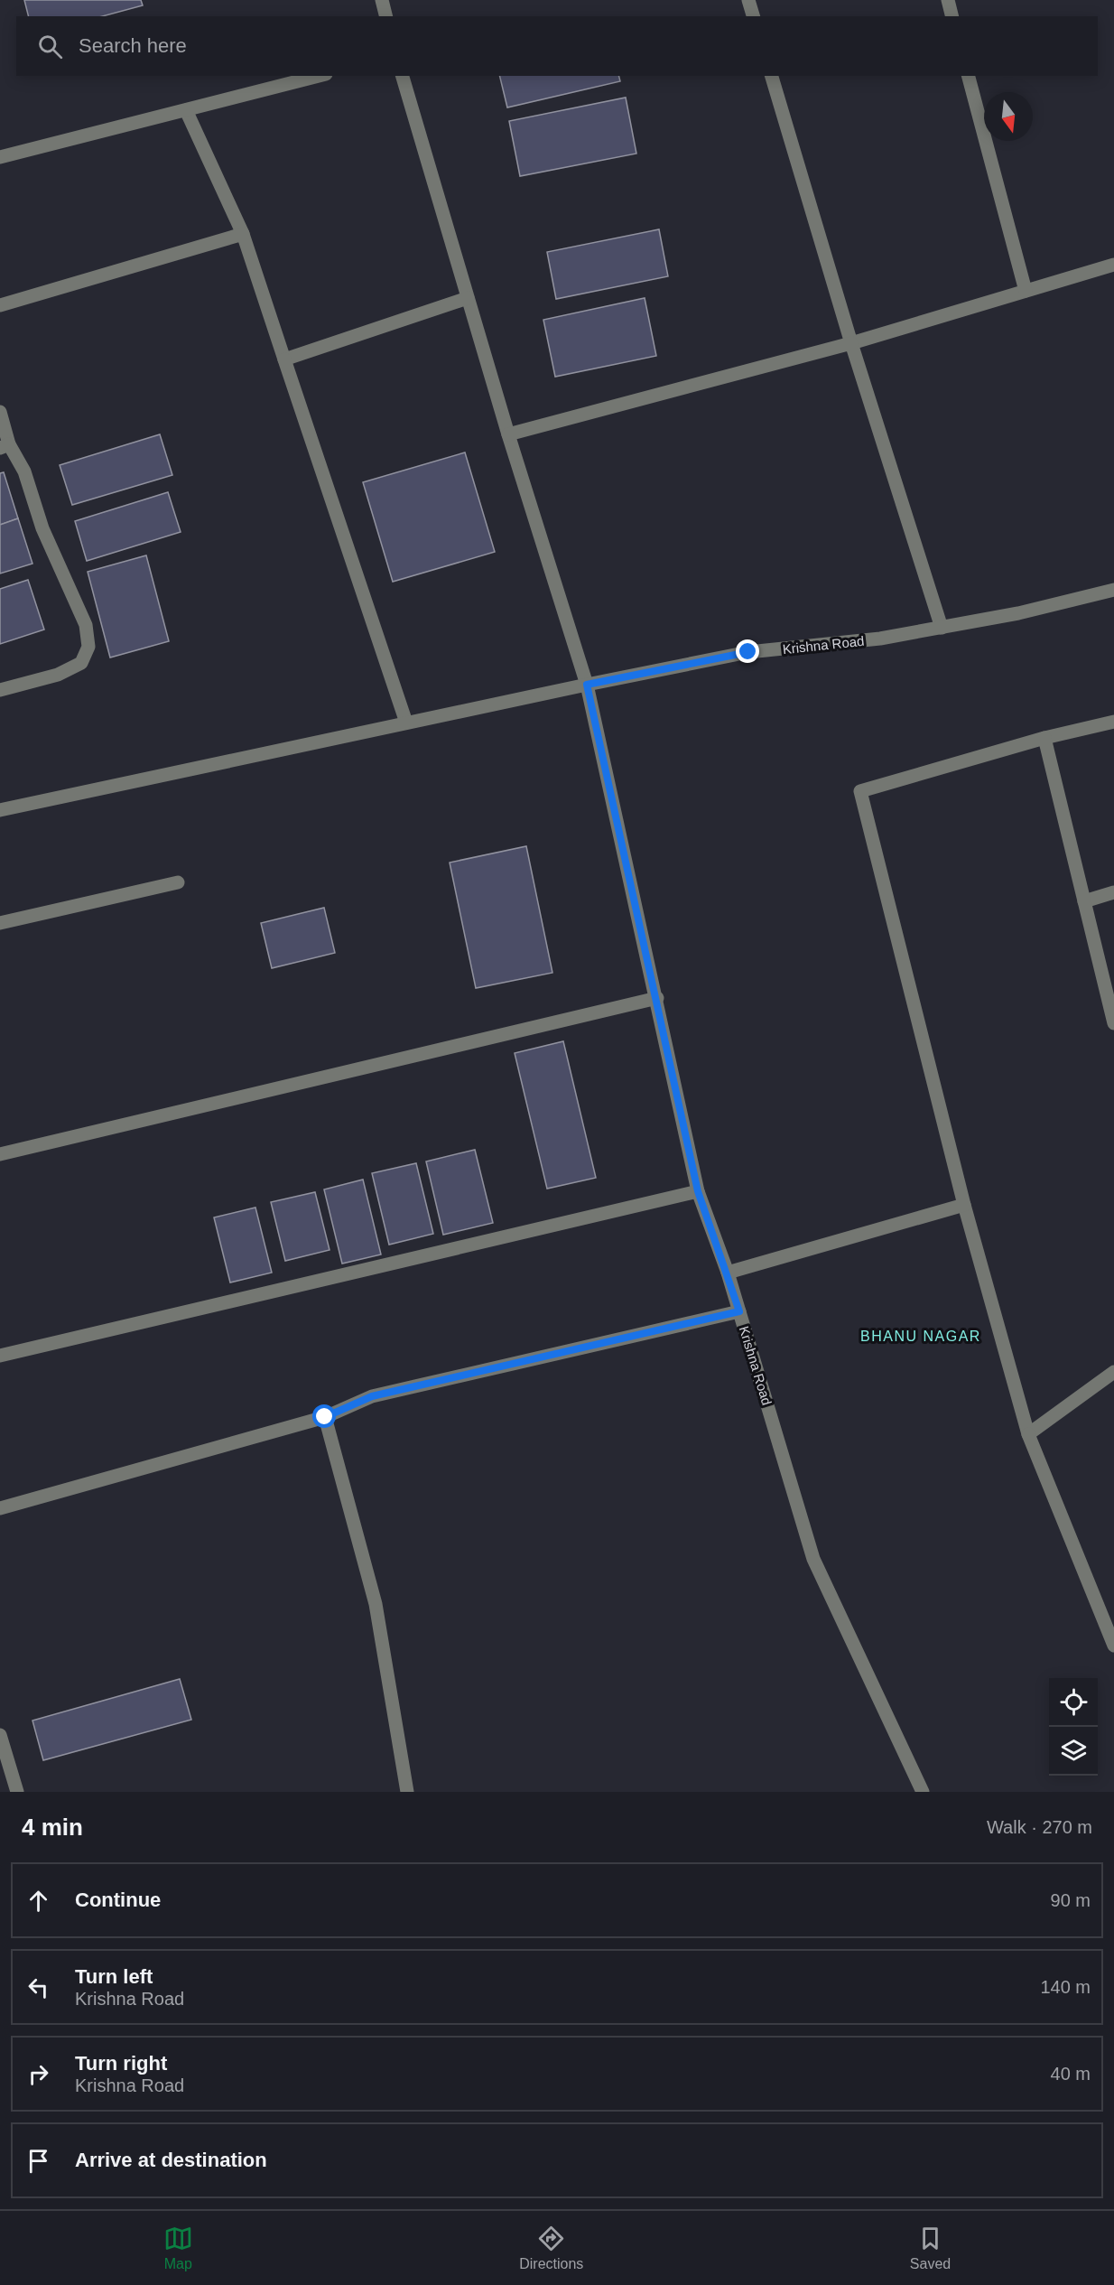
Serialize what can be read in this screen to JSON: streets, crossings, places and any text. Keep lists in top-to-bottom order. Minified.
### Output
{"streets":{"street":["Krishna Road"]},"districts":["BHANU NAGAR"],"north":"bottom","page":{"search":"Search here","heading":["4 min","Walk · 270 m"],"list":[["Continue","90 m"],["Turn left","Krishna Road","140 m"],["Turn right","Krishna Road","40 m"],"Arrive at destination"],"nav":["Map","Directions","Saved"]}}
